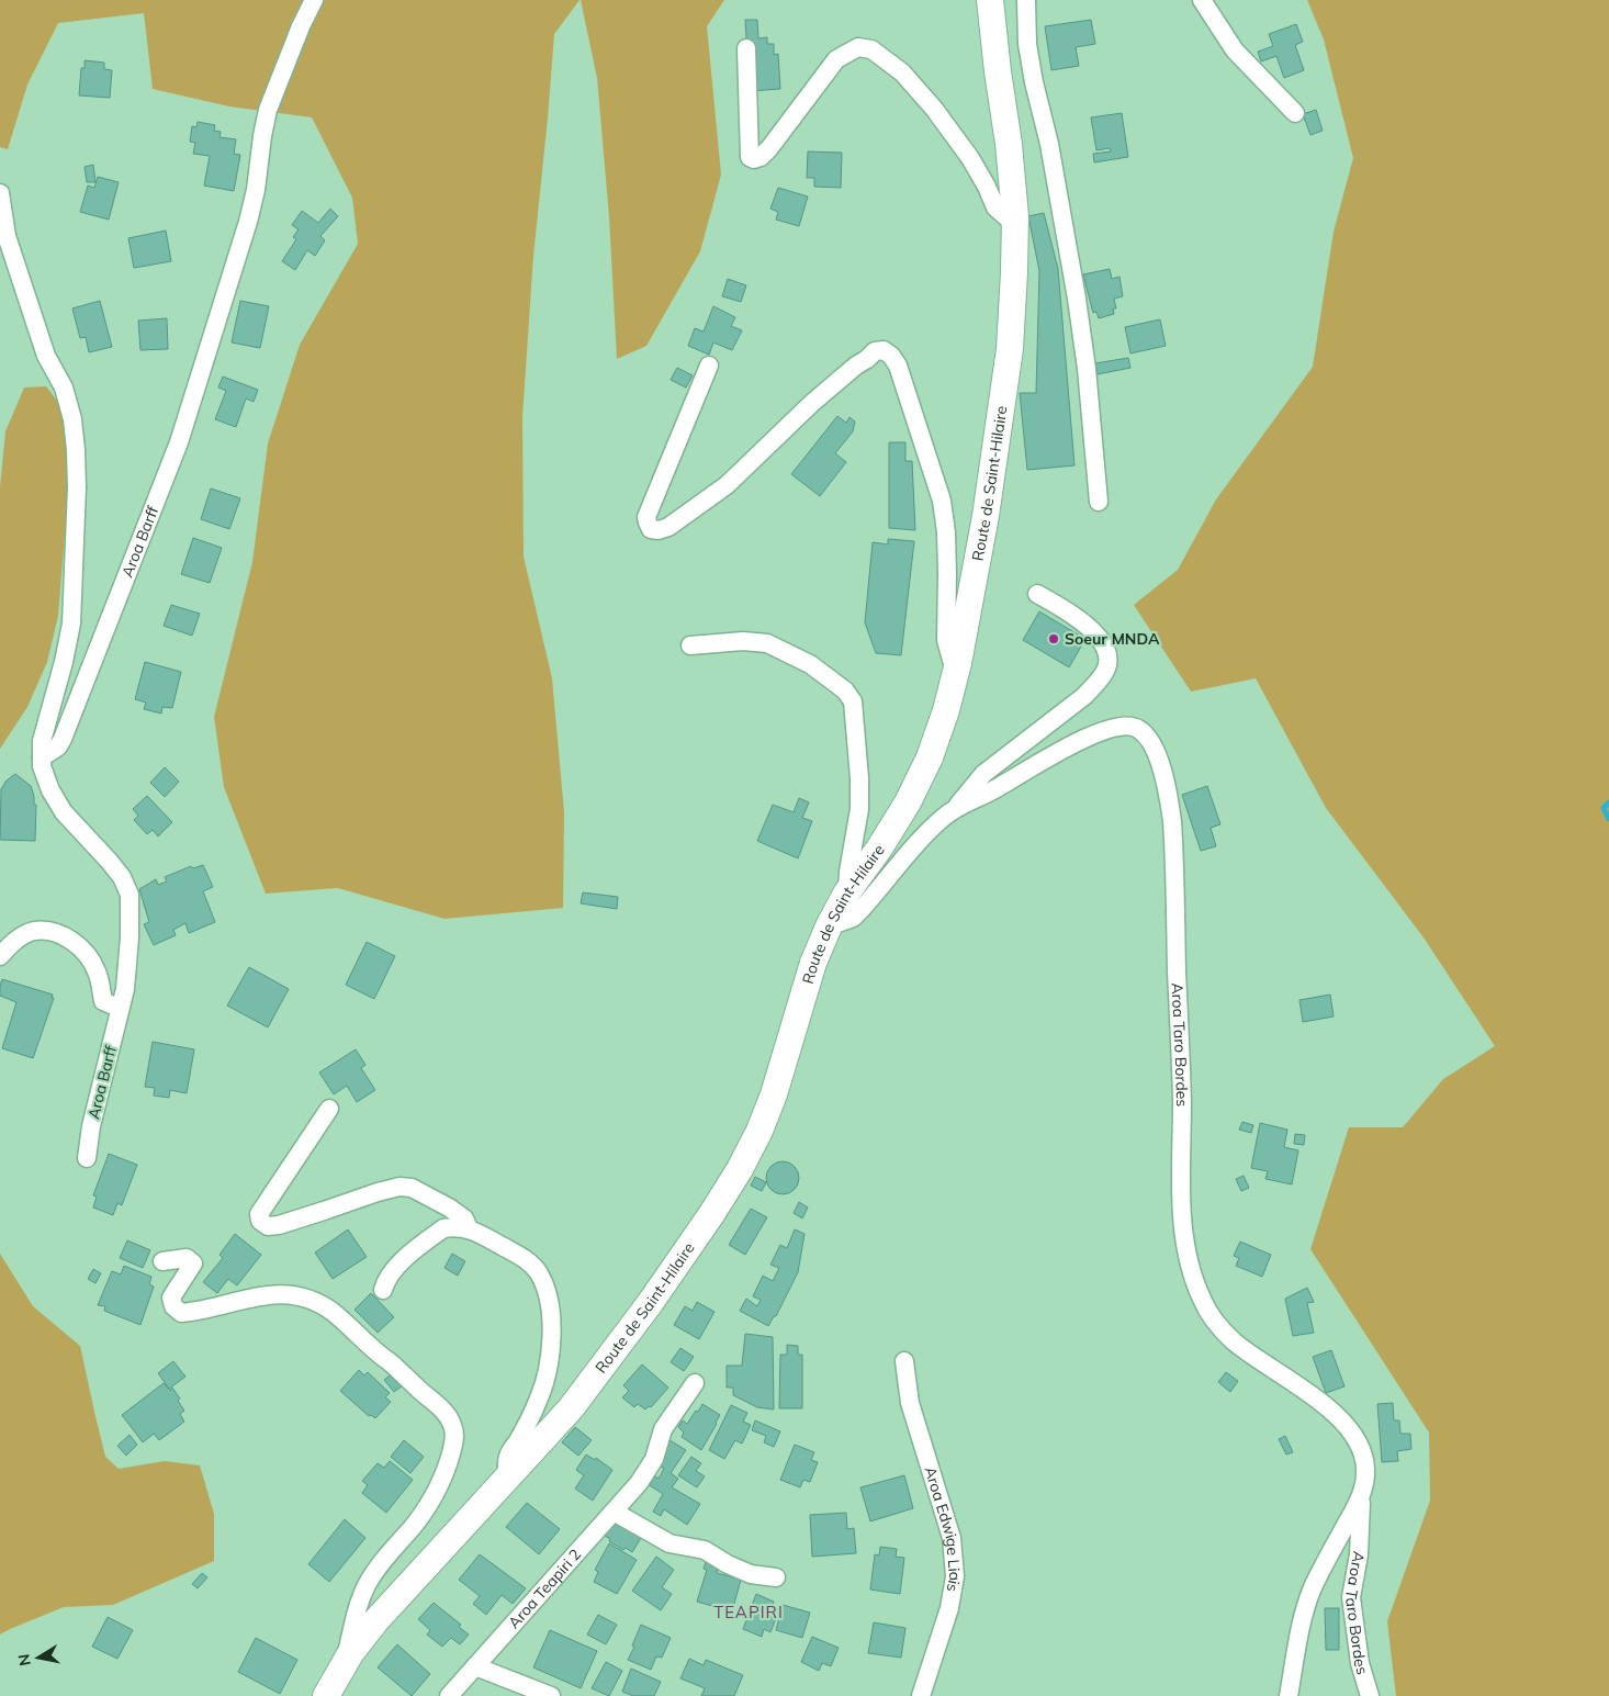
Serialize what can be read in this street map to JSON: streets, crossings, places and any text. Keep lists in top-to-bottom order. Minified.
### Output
{"streets":{"main road":["Route de Saint-Hilaire"],"street":["Aroa Barff","Aroa Taro Bordes","Aroa Edwige Liais","Aroa Teapiri 2"]},"crossings":[["Route de Saint-Hilaire","Aroa Taro Bordes"]],"districts":["TEAPIRI"],"places":["Soeur MNDA"],"north":"left"}
